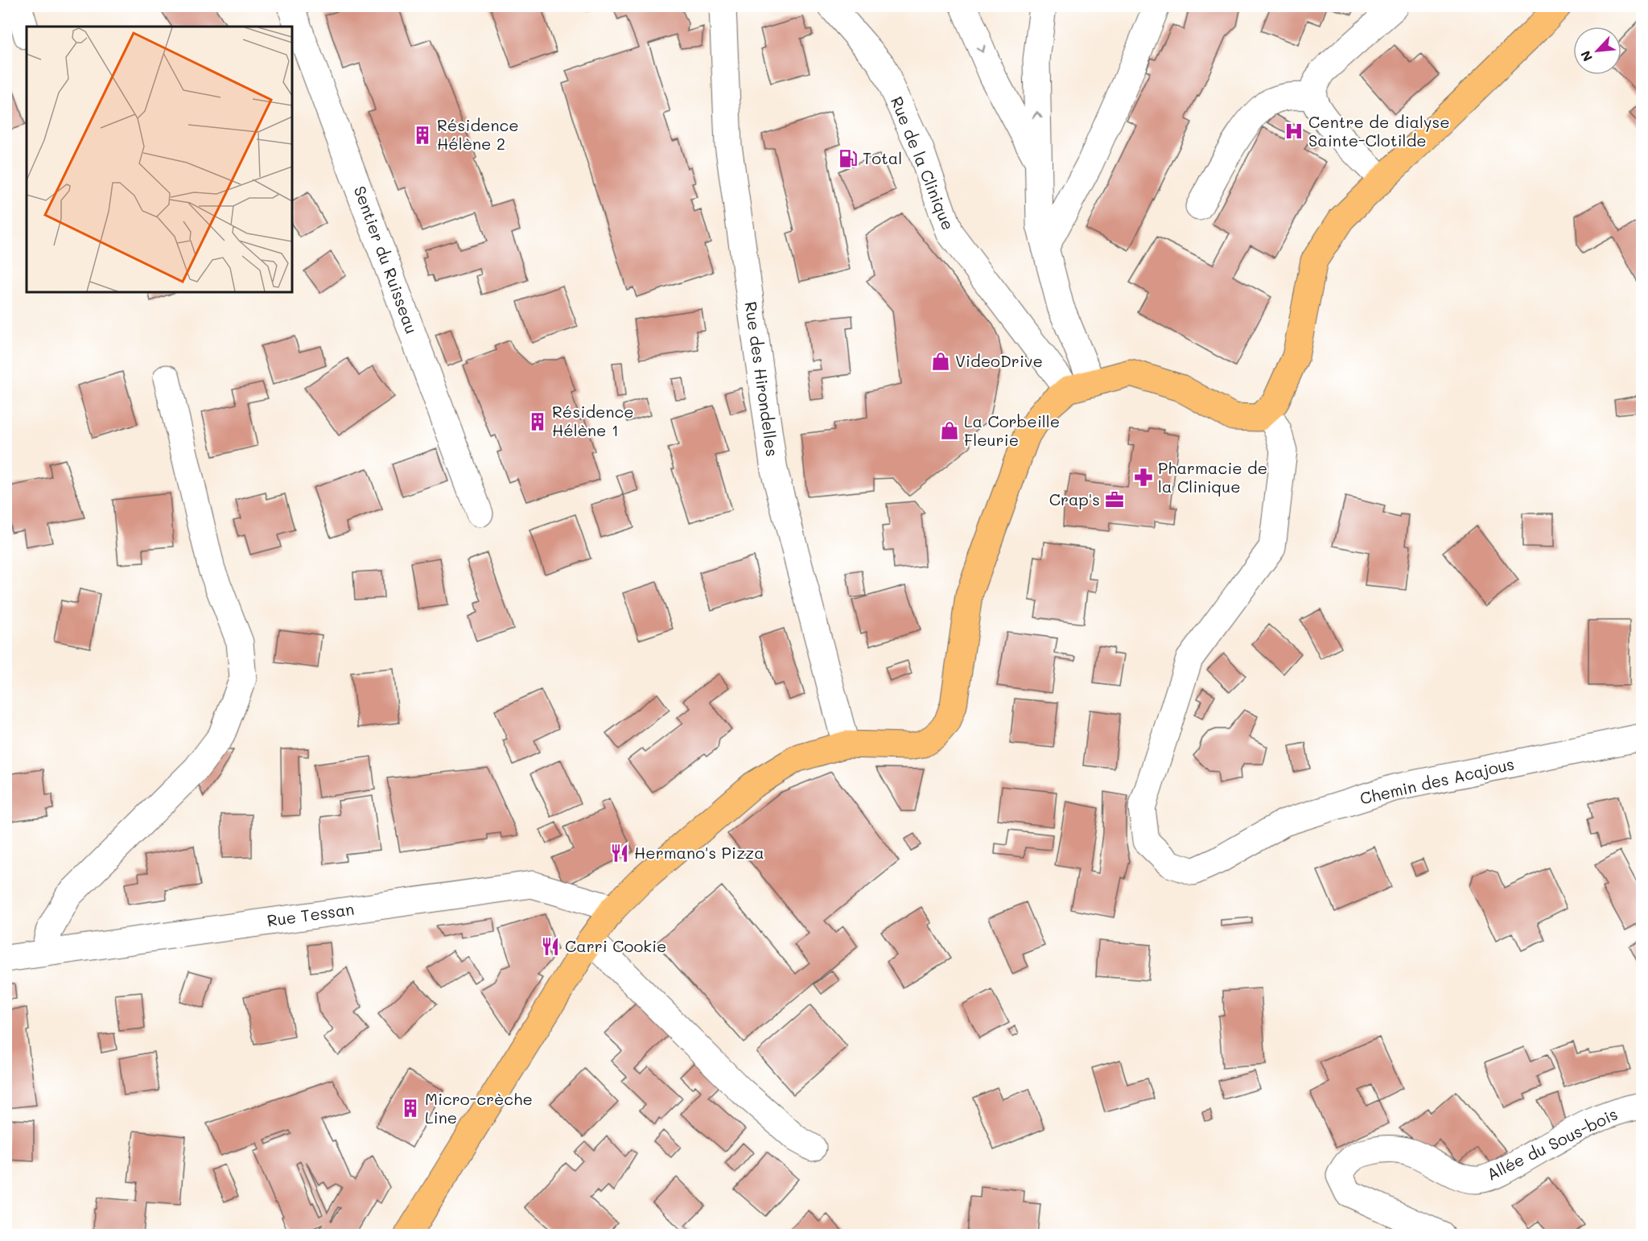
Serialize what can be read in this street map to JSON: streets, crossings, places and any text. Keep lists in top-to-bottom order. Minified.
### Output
{"streets":{"street":["Rue de la Clinique","Sentier du Ruisseau","Rue des Hirondelles","Chemin des Acajous","Rue Tessan","Allée du Sous-bois"]},"places":{"hospital":["Centre de dialyse Sainte-Clotilde"],"building":["Résidence Hélène 2","Résidence Hélène 1","Micro-crèche Line"],"fuel station":["Total"],"shop":["VideoDrive","La Corbeille Fleurie"],"pharmacy":["Pharmacie de la Clinique"],"office":["Crap's"],"restaurant":["Hermano's Pizza","Carri Cookie"]},"north":"bottom left"}
